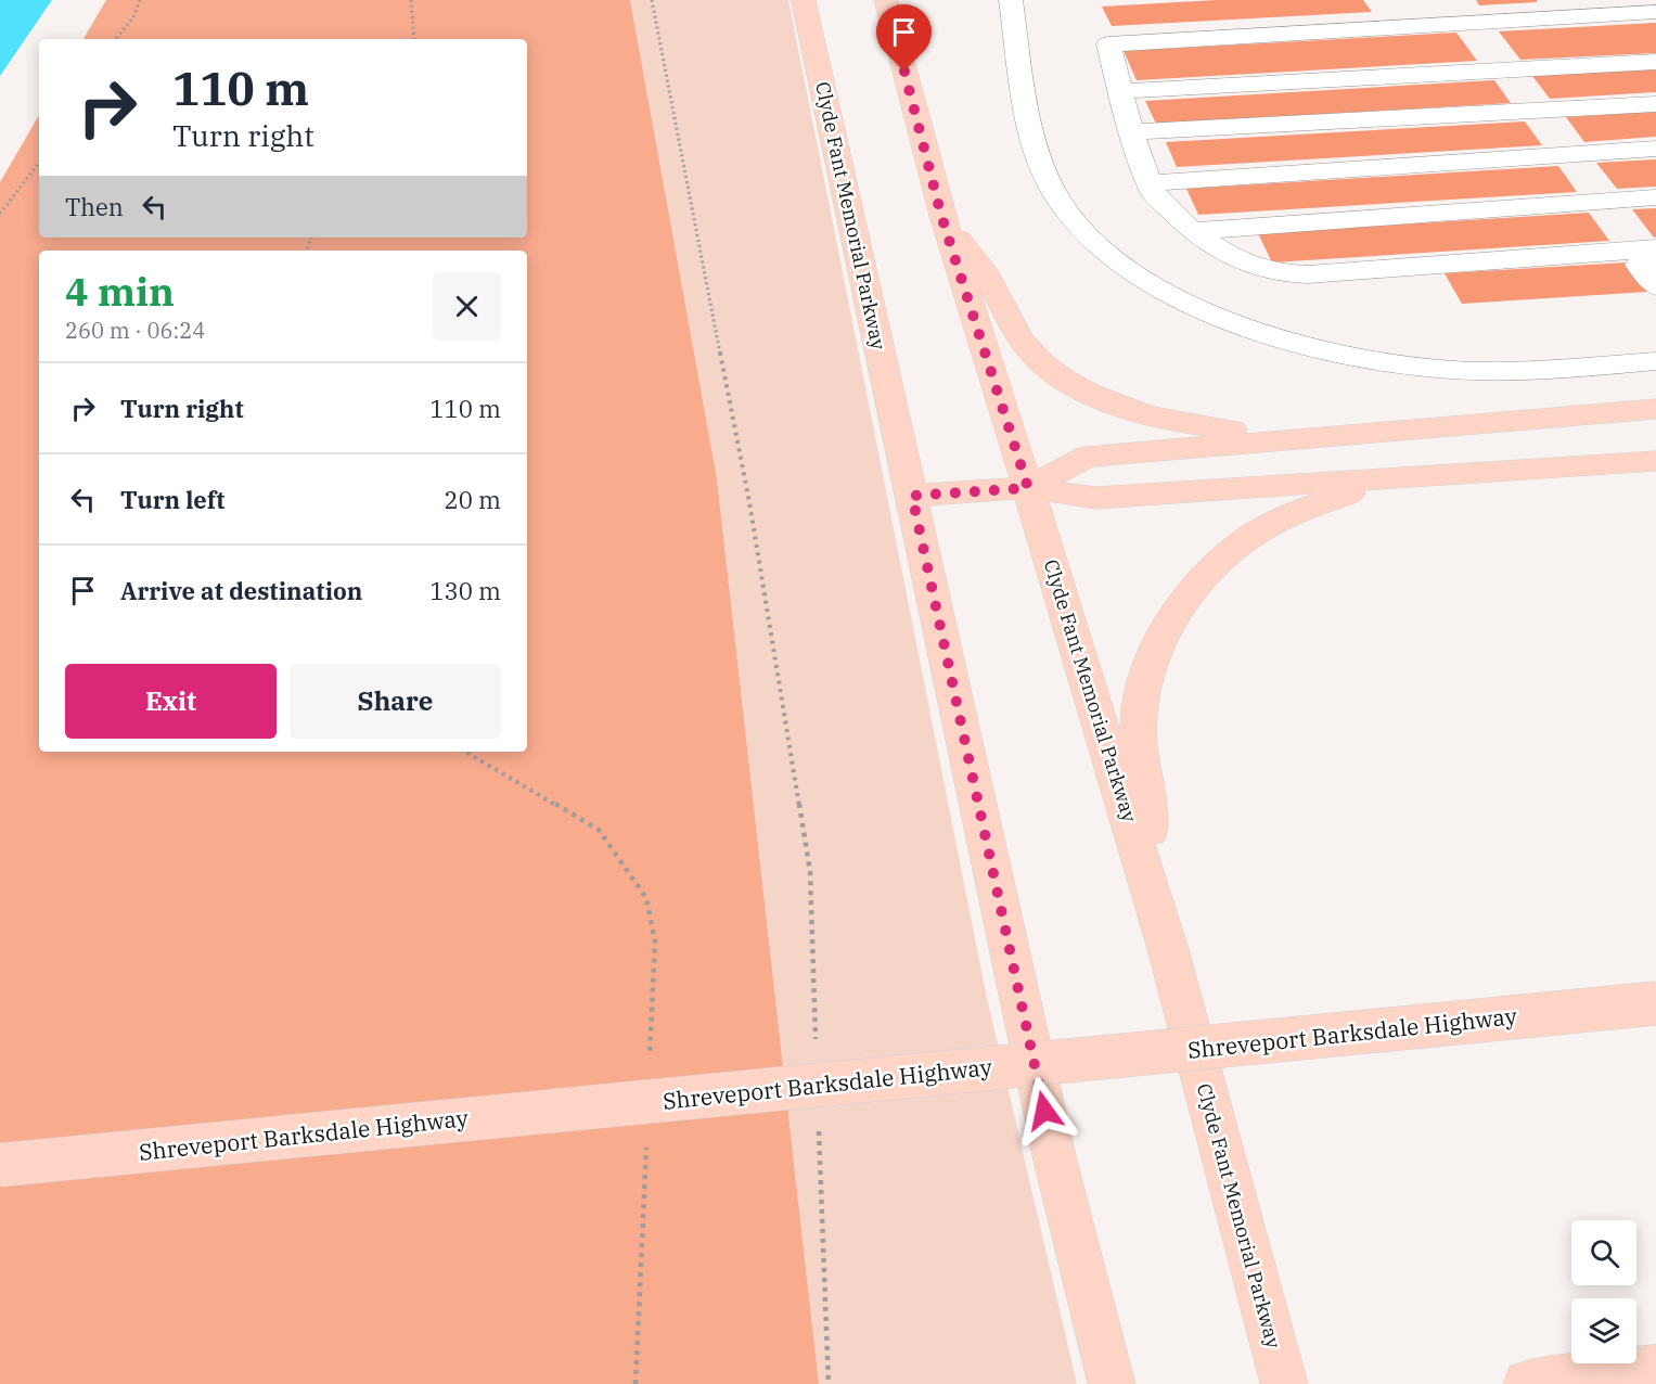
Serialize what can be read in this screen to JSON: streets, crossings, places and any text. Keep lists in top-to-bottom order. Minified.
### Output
{"streets":{"main road":["Clyde Fant Memorial Parkway","Shreveport Barksdale Highway"]},"page":{"turn":["110 m","Turn right"],"then":"Then","heading":["4 min","260 m · 06:24"],"list":[{"name":"Turn right","value":"110 m"},{"name":"Turn left","value":"20 m"},{"name":"Arrive at destination","value":"130 m"}],"buttons":["Exit","Share"]}}
